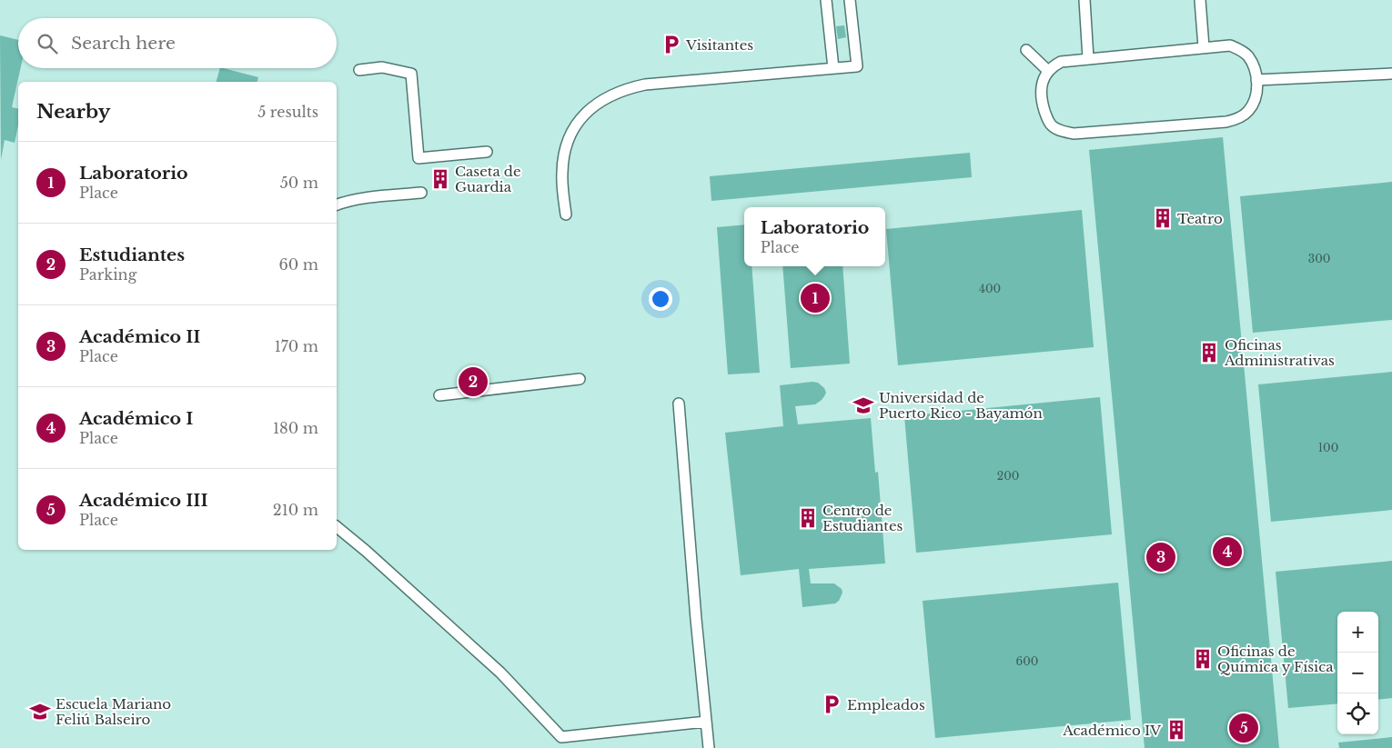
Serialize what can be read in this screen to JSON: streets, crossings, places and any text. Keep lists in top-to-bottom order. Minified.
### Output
{"places":{"parking":["Visitantes","Empleados"],"building":["Caseta de Guardia","Teatro","Oficinas Administrativas","Centro de Estudiantes","Oficinas de Química y Física","Académico IV"],"school or university":["Universidad de Puerto Rico - Bayamón","Escuela Mariano Feliú Balseiro"]},"house_numbers":["300","400","100","200","600"],"page":{"search":"Search here","heading":["Nearby","5 results"],"list":[{"mark":"1","name":"Laboratorio","note":"Place","value":"50 m"},{"mark":"2","name":"Estudiantes","note":"Parking","value":"60 m"},{"mark":"3","name":"Académico II","note":"Place","value":"170 m"},{"mark":"4","name":"Académico I","note":"Place","value":"180 m"},{"mark":"5","name":"Académico III","note":"Place","value":"210 m"}],"popup":["Laboratorio","Place"],"pins":["1","2","4","3","5"],"map_buttons":["+","−"]}}
